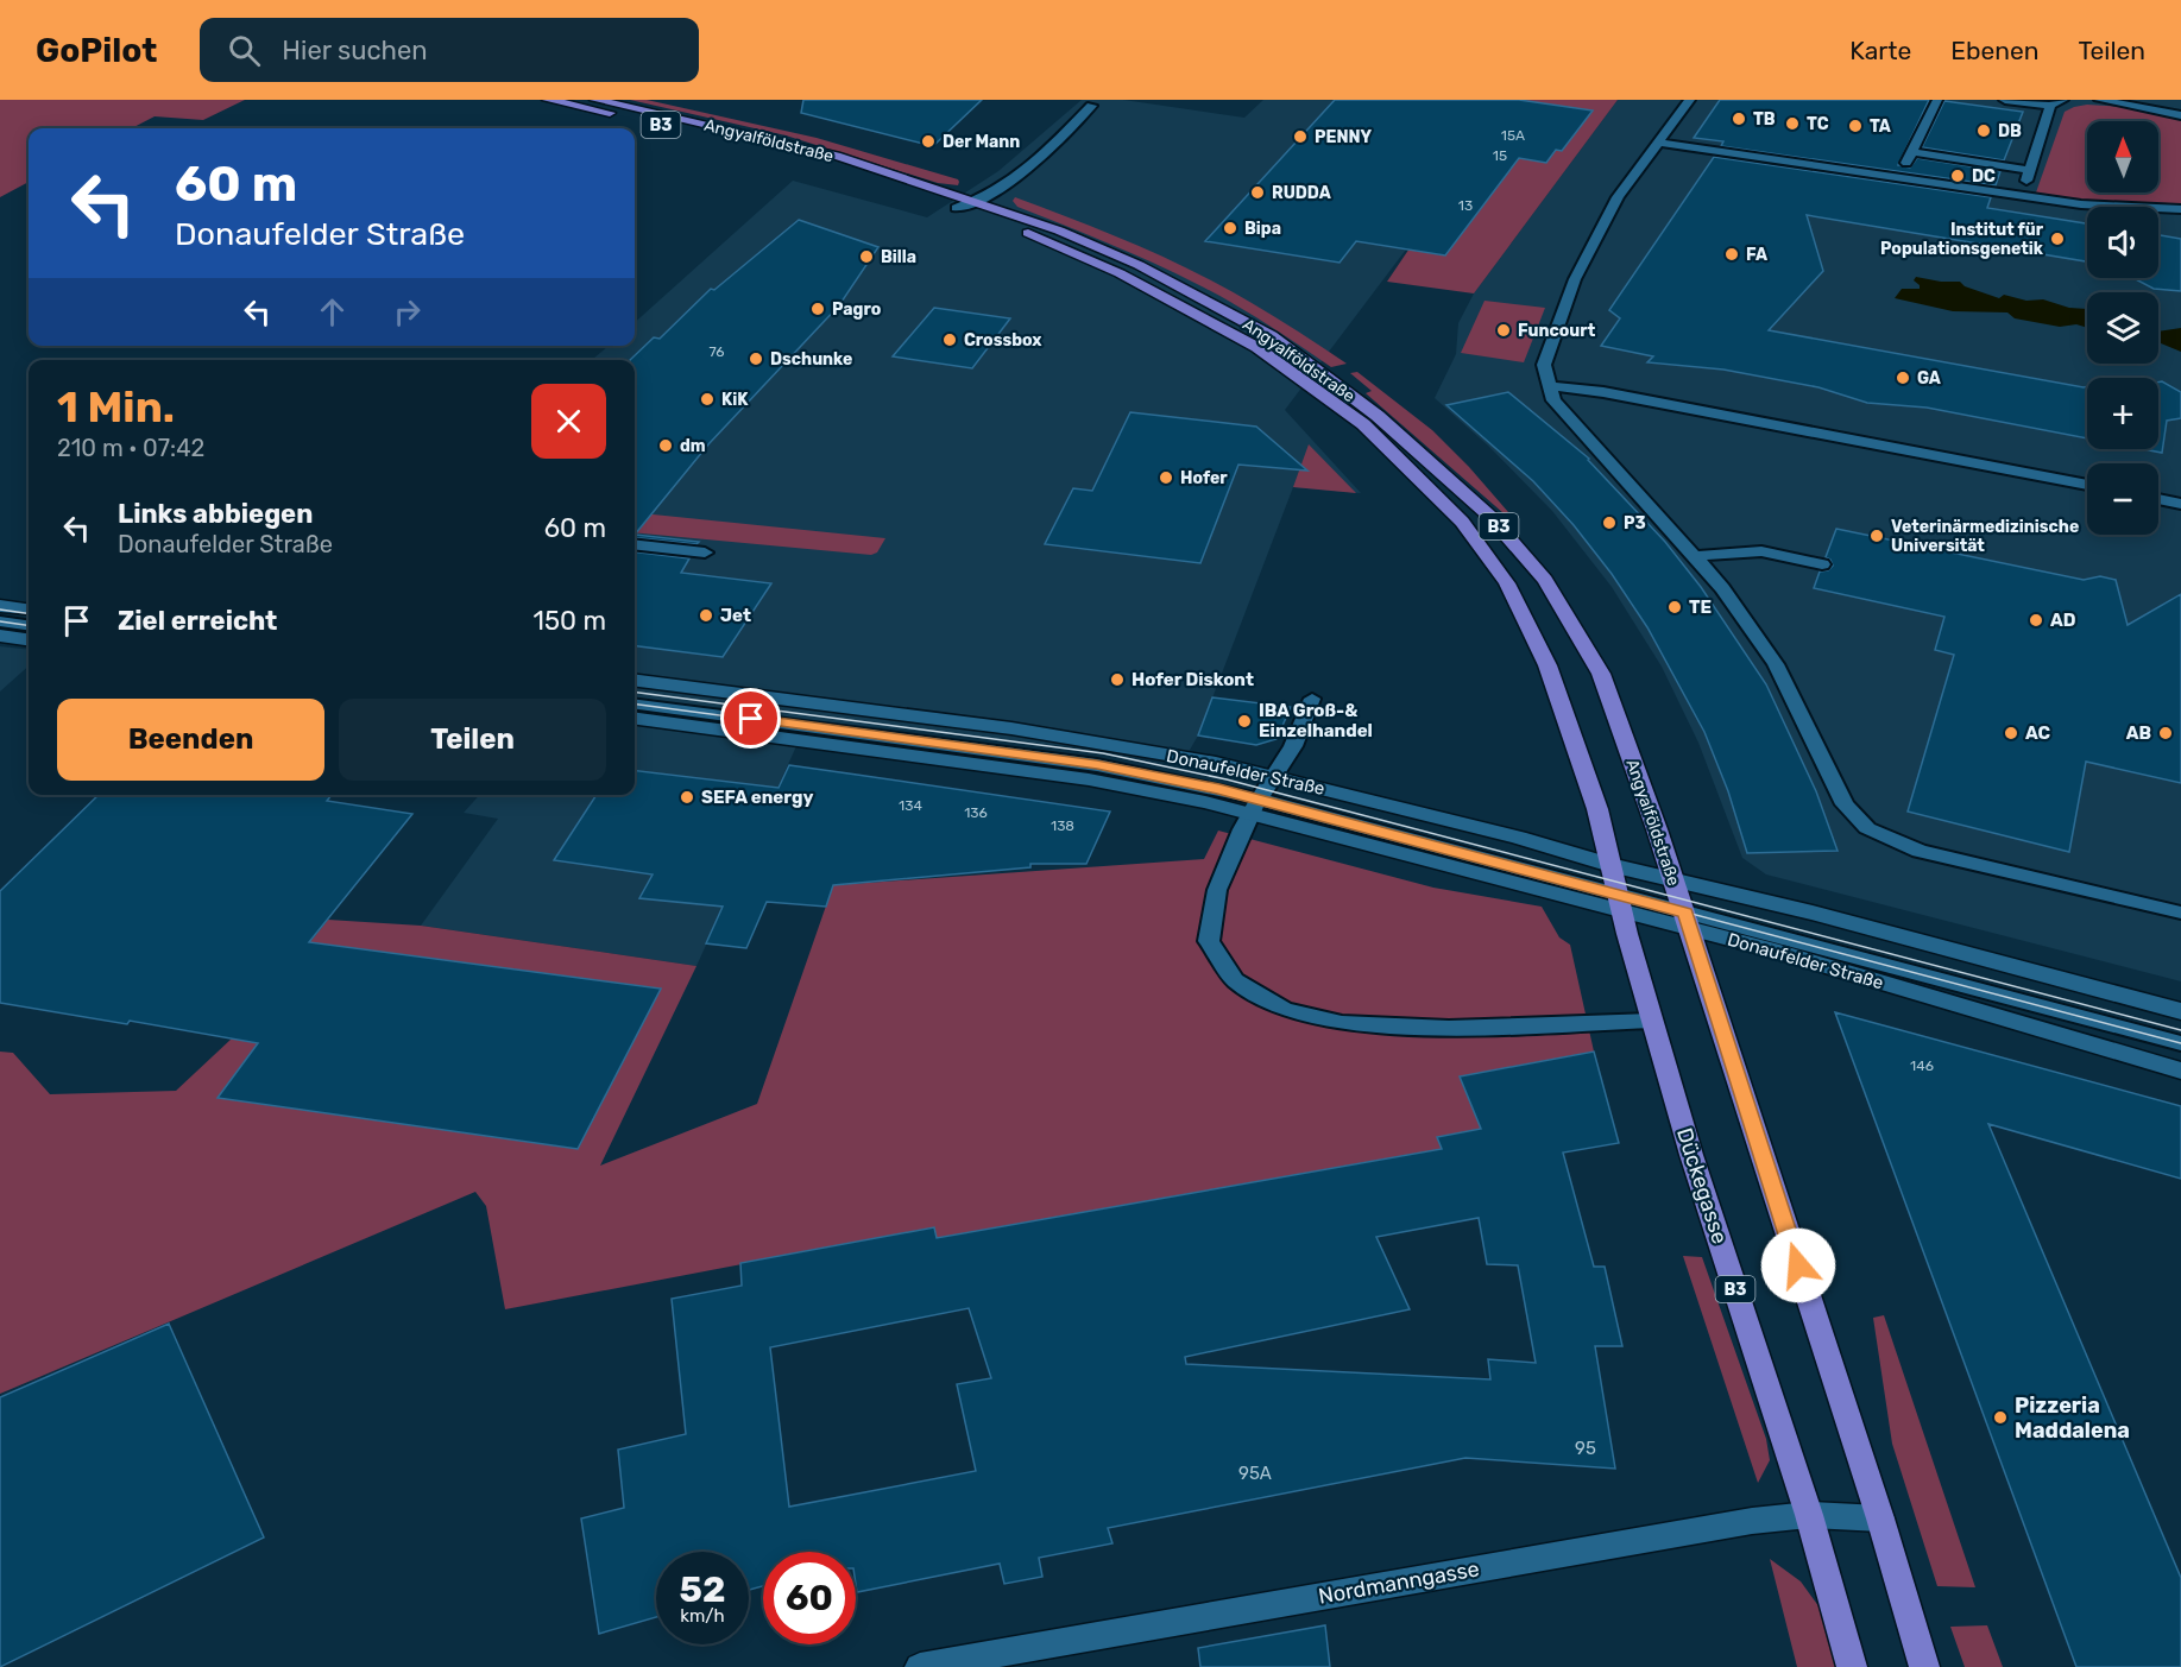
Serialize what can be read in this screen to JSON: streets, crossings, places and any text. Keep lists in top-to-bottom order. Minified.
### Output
{"streets":{"main road":["B3","Angyalföldstraße","Donaufelder Straße","Dückegasse","Nordmanngasse"]},"crossings":[["B3","Angyalföldstraße"],["B3","Donaufelder Straße"],["B3","Nordmanngasse"],["Angyalföldstraße","Donaufelder Straße"],["Angyalföldstraße","Dückegasse"],["Donaufelder Straße","Dückegasse"],["Dückegasse","Nordmanngasse"]],"places":["TB","TC","TA","DB","PENNY","Der Mann","DC","RUDDA","Bipa","Institut für Populationsgenetik","FA","Billa","Pagro","Funcourt","Crossbox","Dschunke","GA","KiK","dm","Hofer","P3","Veterinärmedizinische Universität","TE","Jet","AD","Hofer Diskont","IBA Groß-& Einzelhandel","AC","AB","SEFA energy","Pizzeria Maddalena"],"house_numbers":["15A","15","13","76","134","136","138","146","95","95A"],"north":"top","page":{"header":"GoPilot","search":"Hier suchen","nav":["Karte","Ebenen","Teilen"],"map_buttons":["+","−"],"turn":["60 m","Donaufelder Straße"],"heading":["1 Min.","210 m · 07:42"],"list":[{"name":"Links abbiegen","note":"Donaufelder Straße","value":"60 m"},{"name":"Ziel erreicht","value":"150 m"}],"buttons":["Beenden","Teilen"],"speed":"52 km/h","limit":"60"}}
